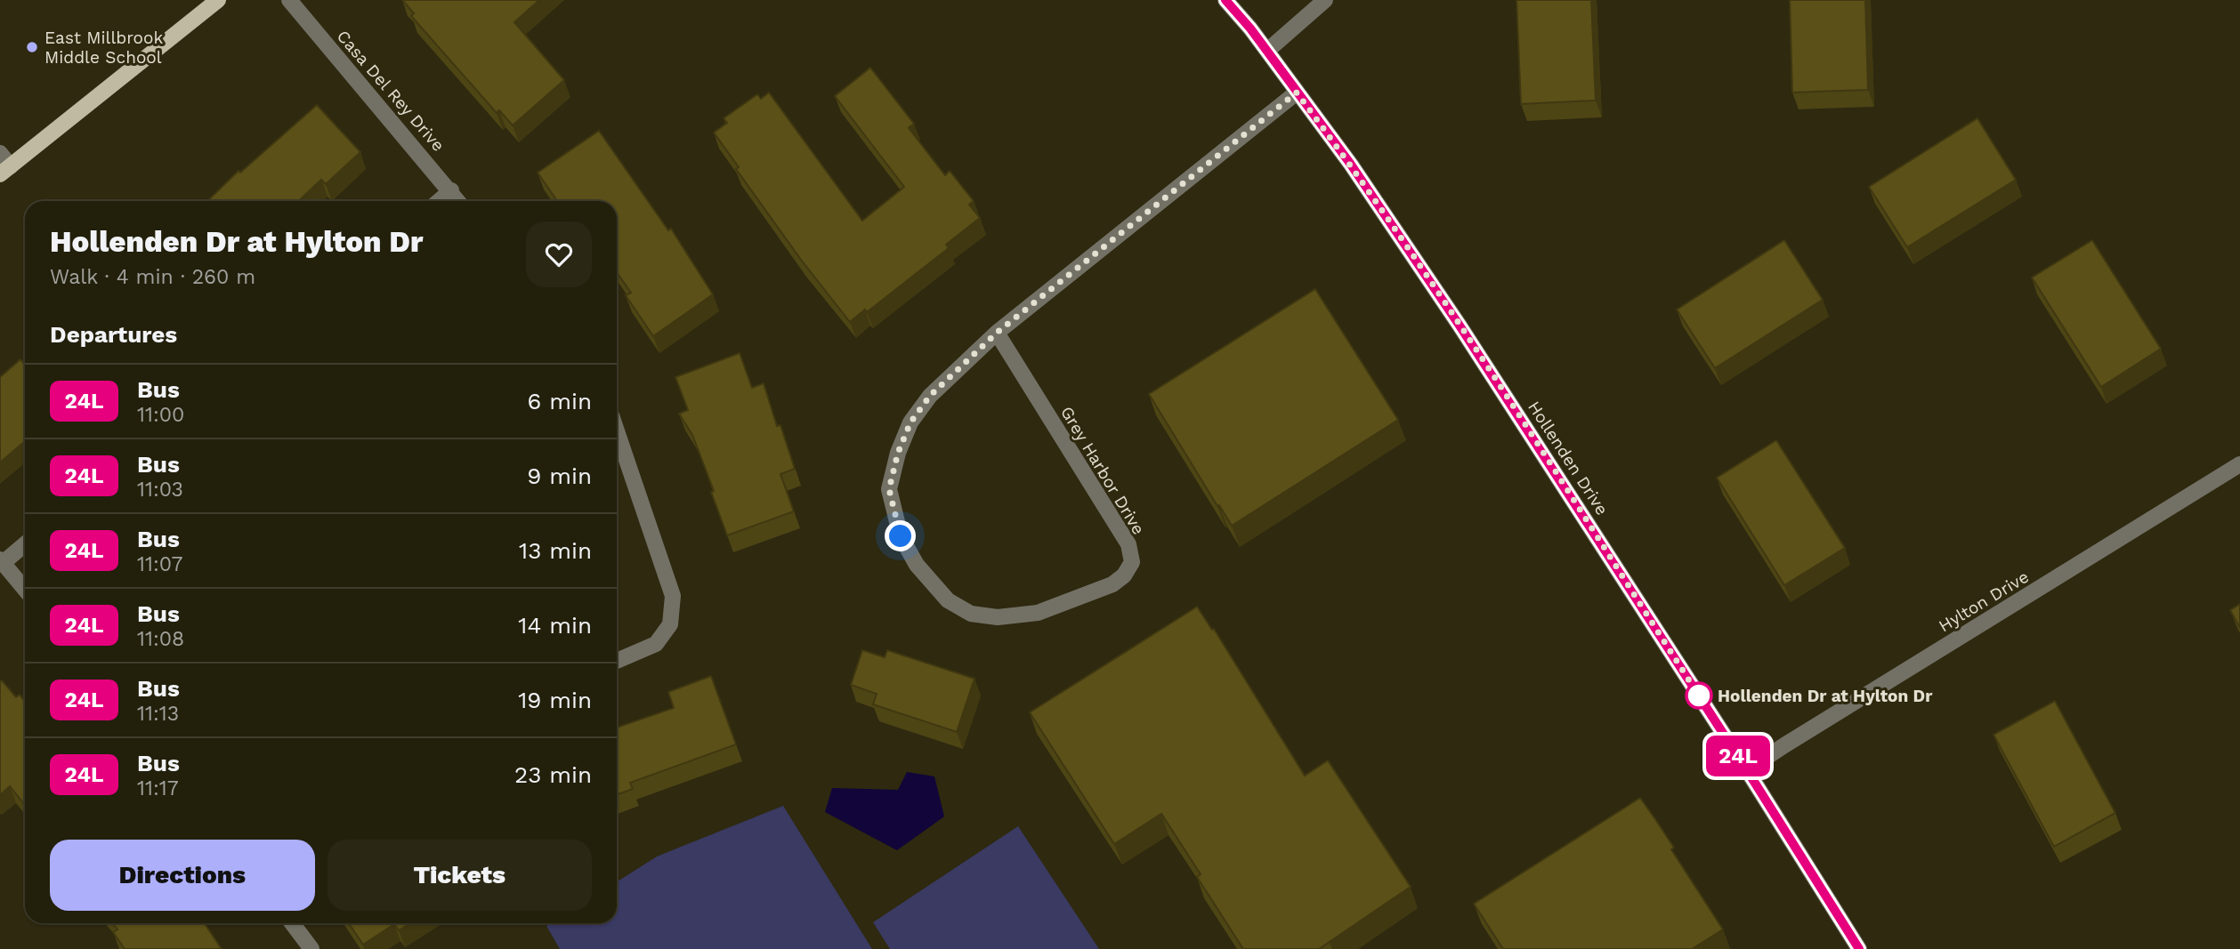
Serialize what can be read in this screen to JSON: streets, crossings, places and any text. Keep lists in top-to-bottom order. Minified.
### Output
{"streets":{"street":["Casa Del Rey Drive","Hollenden Drive","Grey Harbor Drive","Hylton Drive"]},"crossings":[["Hollenden Drive","Grey Harbor Drive"],["Hollenden Drive","Hylton Drive"]],"places":["East Millbrook Middle School","Hollenden Dr at Hylton Dr"],"lines":["bus line 24L"],"page":{"on_map":"24L","heading":[["Hollenden Dr at Hylton Dr","Walk · 4 min · 260 m"],"Departures"],"list":[{"mark":"24L","name":"Bus","note":"11:00","value":"6 min"},{"mark":"24L","name":"Bus","note":"11:03","value":"9 min"},{"mark":"24L","name":"Bus","note":"11:07","value":"13 min"},{"mark":"24L","name":"Bus","note":"11:08","value":"14 min"},{"mark":"24L","name":"Bus","note":"11:13","value":"19 min"},{"mark":"24L","name":"Bus","note":"11:17","value":"23 min"}],"buttons":["Directions","Tickets"]}}
